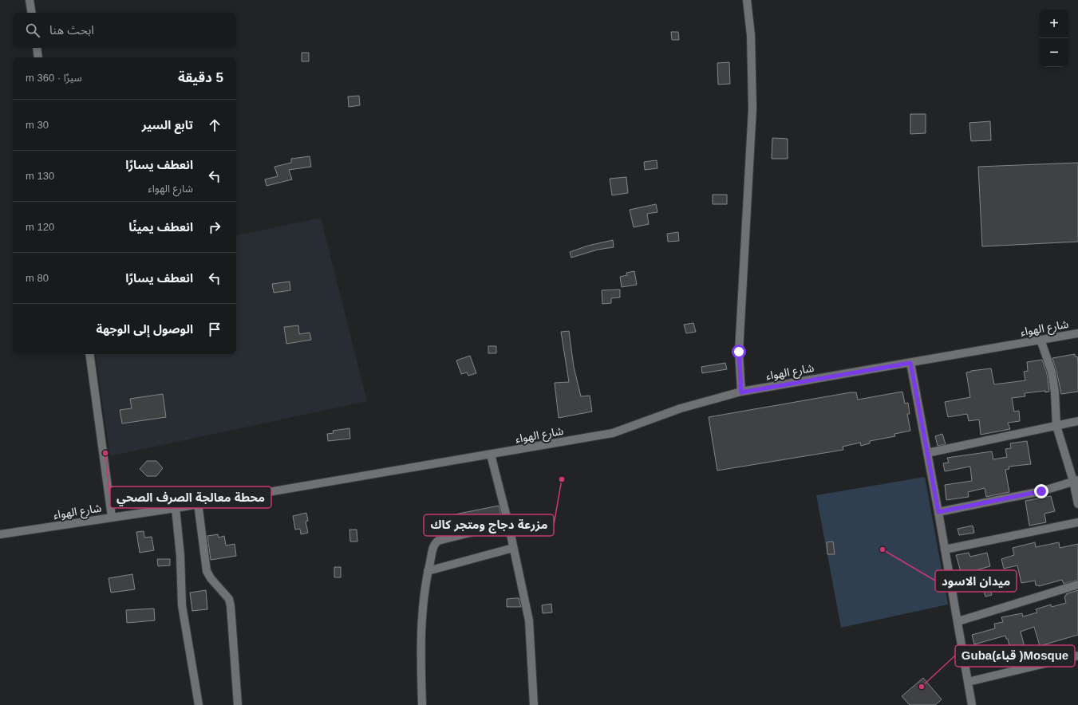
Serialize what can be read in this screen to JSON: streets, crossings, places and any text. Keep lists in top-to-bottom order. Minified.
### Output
{"streets":{"street":["شارع الهواء"]},"places":["محطة معالجة الصرف الصحي","مزرعة دجاج ومتجر كاك","ميدان الاسود","Guba(قباء )Mosque"],"page":{"map_buttons":["+","−"],"search":"ابحث هنا","heading":["5 دقيقة","سيرًا · 360 m"],"list":[["تابع السير","30 m"],["انعطف يسارًا","شارع الهواء","130 m"],["انعطف يمينًا","120 m"],["انعطف يسارًا","80 m"],"الوصول إلى الوجهة"]}}
